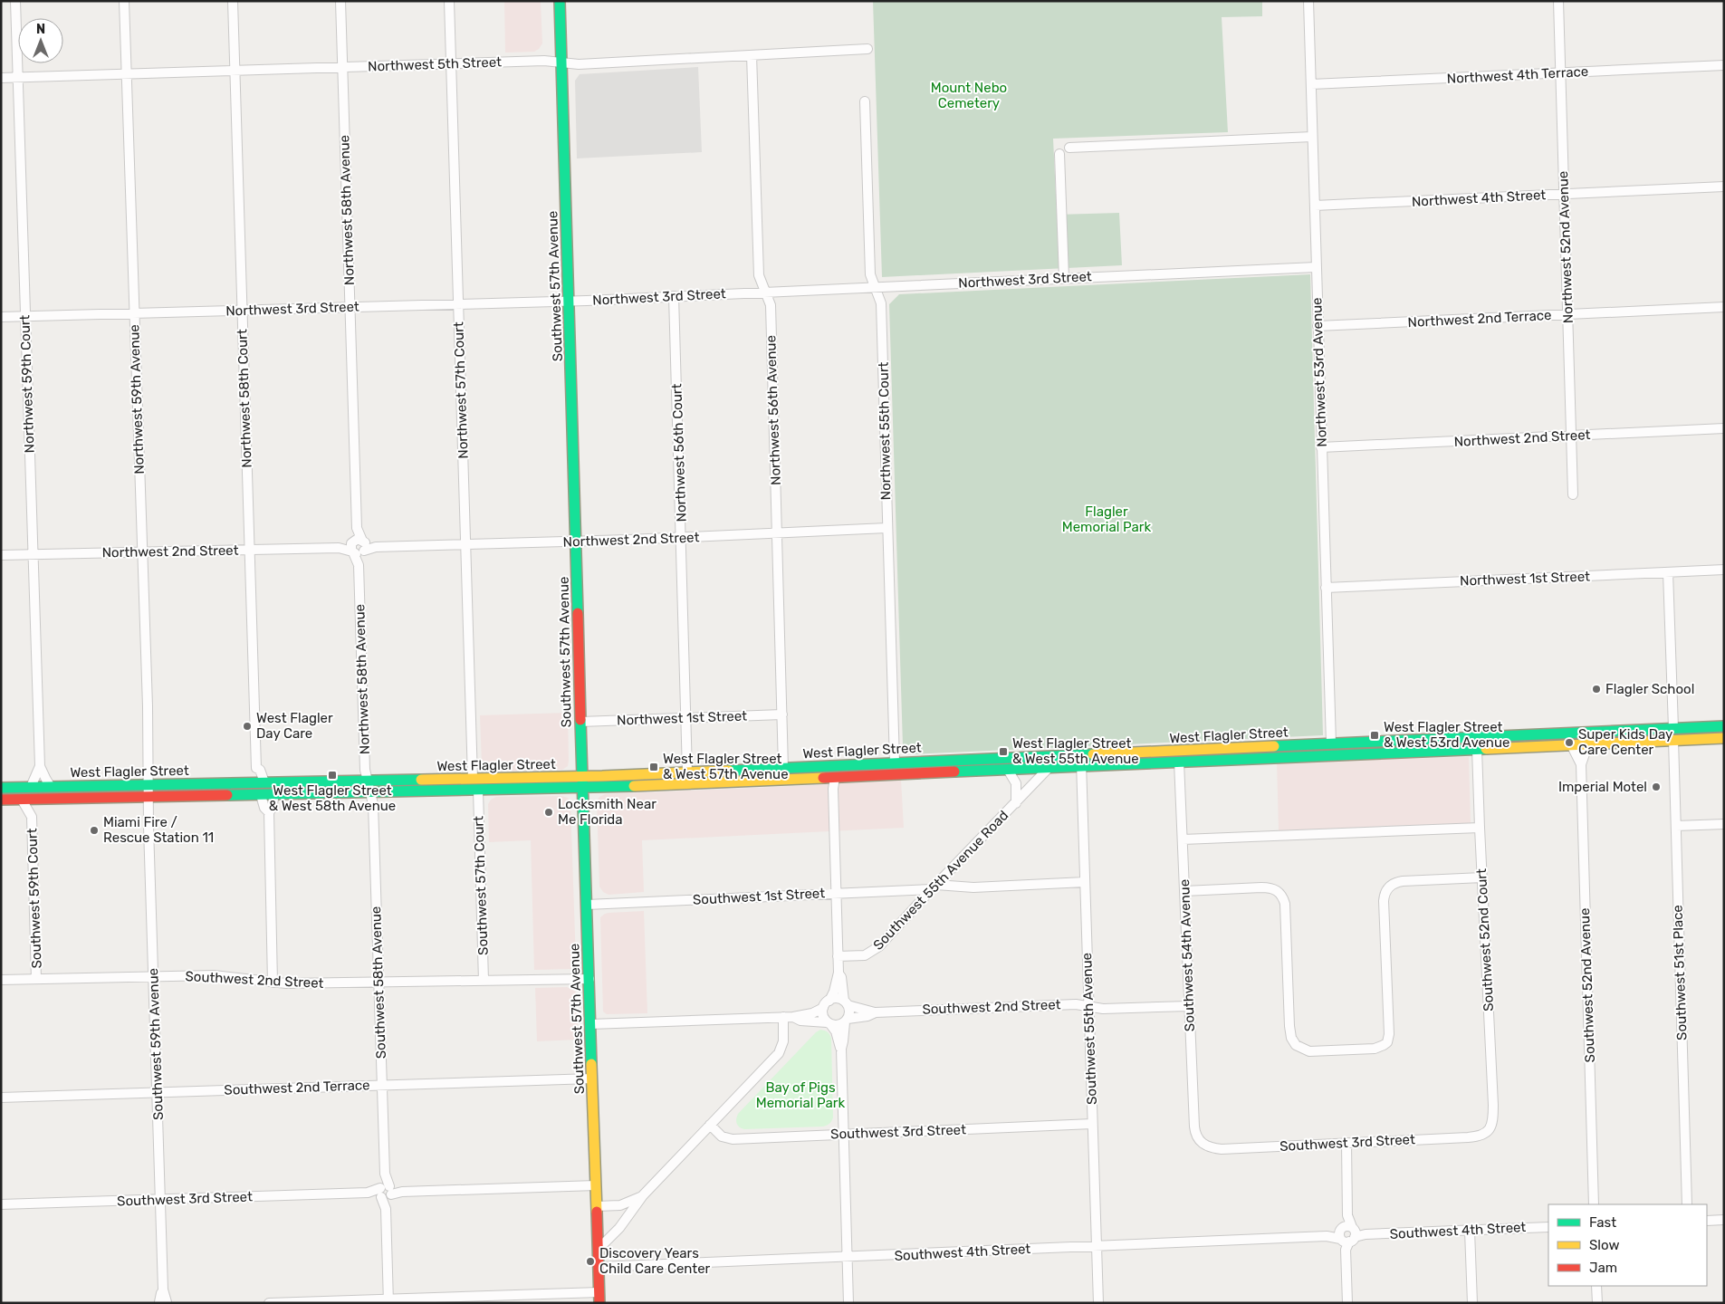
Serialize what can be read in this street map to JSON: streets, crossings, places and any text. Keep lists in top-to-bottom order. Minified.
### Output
{"streets":{"main road":["Southwest 57th Avenue","West Flagler Street"],"street":["Northwest 5th Street","Northwest 4th Terrace","Northwest 4th Street","Northwest 58th Avenue","Northwest 52nd Avenue","Northwest 3rd Street","Northwest 2nd Terrace","Northwest 53rd Avenue","Northwest 59th Court","Northwest 57th Court","Northwest 58th Court","Northwest 59th Avenue","Northwest 56th Avenue","Northwest 55th Court","Northwest 2nd Street","Northwest 56th Court","Northwest 1st Street","Southwest 55th Avenue Road","Southwest 57th Court","Southwest 1st Street","Southwest 59th Court","Southwest 52nd Court","Southwest 54th Avenue","Southwest 51st Place","Southwest 2nd Street","Southwest 58th Avenue","Southwest 52nd Avenue","Southwest 55th Avenue","Southwest 59th Avenue","Southwest 2nd Terrace","Southwest 3rd Street","Southwest 4th Street"]},"crossings":[["Northwest 5th Street","Northwest 58th Avenue"],["Northwest 5th Street","Southwest 57th Avenue"],["Northwest 5th Street","Northwest 59th Court"],["Northwest 5th Street","Northwest 57th Court"],["Northwest 5th Street","Northwest 58th Court"],["Northwest 5th Street","Northwest 59th Avenue"],["Northwest 5th Street","Northwest 56th Avenue"],["Northwest 4th Terrace","Northwest 52nd Avenue"],["Northwest 4th Terrace","Northwest 53rd Avenue"],["Northwest 4th Street","Northwest 52nd Avenue"],["Northwest 4th Street","Northwest 53rd Avenue"],["Northwest 58th Avenue","Northwest 3rd Street"],["Northwest 58th Avenue","Northwest 2nd Street"],["Northwest 58th Avenue","West Flagler Street"],["Northwest 58th Avenue","Southwest 58th Avenue"],["Northwest 52nd Avenue","Northwest 2nd Terrace"],["Northwest 52nd Avenue","Northwest 2nd Street"],["Northwest 3rd Street","Southwest 57th Avenue"],["Northwest 3rd Street","Northwest 53rd Avenue"],["Northwest 3rd Street","Northwest 59th Court"],["Northwest 3rd Street","Northwest 57th Court"],["Northwest 3rd Street","Northwest 58th Court"],["Northwest 3rd Street","Northwest 59th Avenue"],["Northwest 3rd Street","Northwest 56th Avenue"],["Northwest 3rd Street","Northwest 55th Court"],["Northwest 3rd Street","Northwest 56th Court"],["Southwest 57th Avenue","Northwest 2nd Street"],["Southwest 57th Avenue","Northwest 1st Street"],["Southwest 57th Avenue","West Flagler Street"],["Southwest 57th Avenue","Southwest 1st Street"],["Southwest 57th Avenue","Southwest 2nd Street"],["Southwest 57th Avenue","Southwest 2nd Terrace"],["Southwest 57th Avenue","Southwest 3rd Street"],["Southwest 57th Avenue","Southwest 4th Street"],["Northwest 2nd Terrace","Northwest 53rd Avenue"],["Northwest 53rd Avenue","Northwest 2nd Street"],["Northwest 53rd Avenue","Northwest 1st Street"],["Northwest 53rd Avenue","West Flagler Street"],["Northwest 59th Court","Northwest 2nd Street"],["Northwest 59th Court","West Flagler Street"],["Northwest 57th Court","Northwest 2nd Street"],["Northwest 57th Court","West Flagler Street"],["Northwest 58th Court","Northwest 2nd Street"],["Northwest 58th Court","West Flagler Street"],["Northwest 59th Avenue","Northwest 2nd Street"],["Northwest 59th Avenue","West Flagler Street"],["Northwest 59th Avenue","Southwest 59th Avenue"],["Northwest 56th Avenue","Northwest 2nd Street"],["Northwest 56th Avenue","Northwest 1st Street"],["Northwest 56th Avenue","West Flagler Street"],["Northwest 55th Court","Northwest 2nd Street"],["Northwest 55th Court","West Flagler Street"],["Northwest 2nd Street","Northwest 56th Court"],["Northwest 56th Court","Northwest 1st Street"],["Northwest 56th Court","West Flagler Street"],["West Flagler Street","Southwest 55th Avenue Road"],["West Flagler Street","Southwest 57th Court"],["West Flagler Street","Southwest 59th Court"],["West Flagler Street","Southwest 52nd Court"],["West Flagler Street","Southwest 54th Avenue"],["West Flagler Street","Southwest 51st Place"],["West Flagler Street","Southwest 58th Avenue"],["West Flagler Street","Southwest 52nd Avenue"],["West Flagler Street","Southwest 55th Avenue"],["West Flagler Street","Southwest 59th Avenue"],["Southwest 55th Avenue Road","Southwest 1st Street"],["Southwest 57th Court","Southwest 2nd Street"],["Southwest 1st Street","Southwest 55th Avenue"],["Southwest 59th Court","Southwest 2nd Street"],["Southwest 52nd Court","Southwest 3rd Street"],["Southwest 54th Avenue","Southwest 2nd Street"],["Southwest 54th Avenue","Southwest 3rd Street"],["Southwest 2nd Street","Southwest 58th Avenue"],["Southwest 2nd Street","Southwest 55th Avenue"],["Southwest 2nd Street","Southwest 59th Avenue"],["Southwest 58th Avenue","Southwest 2nd Terrace"],["Southwest 58th Avenue","Southwest 3rd Street"],["Southwest 55th Avenue","Southwest 3rd Street"],["Southwest 55th Avenue","Southwest 4th Street"],["Southwest 59th Avenue","Southwest 2nd Terrace"],["Southwest 59th Avenue","Southwest 3rd Street"]],"parks":["Mount Nebo Cemetery","Flagler Memorial Park","Bay of Pigs Memorial Park"],"places":{"other":["Flagler School","West Flagler Day Care","Super Kids Day Care Center","Imperial Motel","Locksmith Near Me Florida","Miami Fire / Rescue Station 11","Discovery Years Child Care Center"],"transit":["West Flagler Street & West 53rd Avenue","West Flagler Street & West 55th Avenue","West Flagler Street & West 57th Avenue","West Flagler Street & West 58th Avenue"]},"legend":["Fast","Slow","Jam"],"north":"top"}
